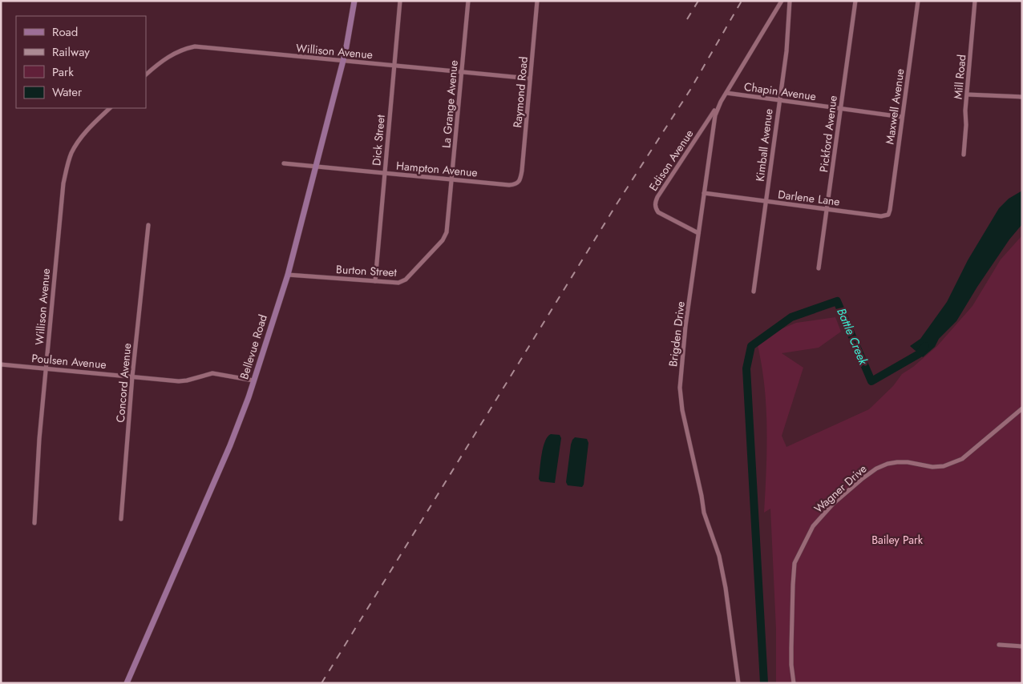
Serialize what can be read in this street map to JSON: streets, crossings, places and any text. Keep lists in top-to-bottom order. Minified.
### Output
{"streets":{"street":["Willison Avenue","Mill Road","Chapin Avenue","Raymond Road","La Grange Avenue","Maxwell Avenue","Pickford Avenue","Dick Street","Kimball Avenue","Edison Avenue","Hampton Avenue","Darlene Lane","Burton Street","Brigden Drive","Bellevue Road","Poulsen Avenue","Concord Avenue","Wagner Drive"]},"crossings":[["Willison Avenue","Raymond Road"],["Willison Avenue","La Grange Avenue"],["Willison Avenue","Dick Street"],["Willison Avenue","Bellevue Road"],["Willison Avenue","Poulsen Avenue"],["Chapin Avenue","Maxwell Avenue"],["Chapin Avenue","Pickford Avenue"],["Chapin Avenue","Kimball Avenue"],["Chapin Avenue","Brigden Drive"],["Raymond Road","Hampton Avenue"],["La Grange Avenue","Hampton Avenue"],["La Grange Avenue","Burton Street"],["Maxwell Avenue","Darlene Lane"],["Pickford Avenue","Darlene Lane"],["Dick Street","Hampton Avenue"],["Dick Street","Burton Street"],["Kimball Avenue","Darlene Lane"],["Edison Avenue","Brigden Drive"],["Hampton Avenue","Bellevue Road"],["Darlene Lane","Brigden Drive"],["Burton Street","Bellevue Road"],["Bellevue Road","Poulsen Avenue"],["Poulsen Avenue","Concord Avenue"]],"water":["Battle Creek"],"parks":["Bailey Park"],"legend":["Road","Railway","Park","Water"]}
